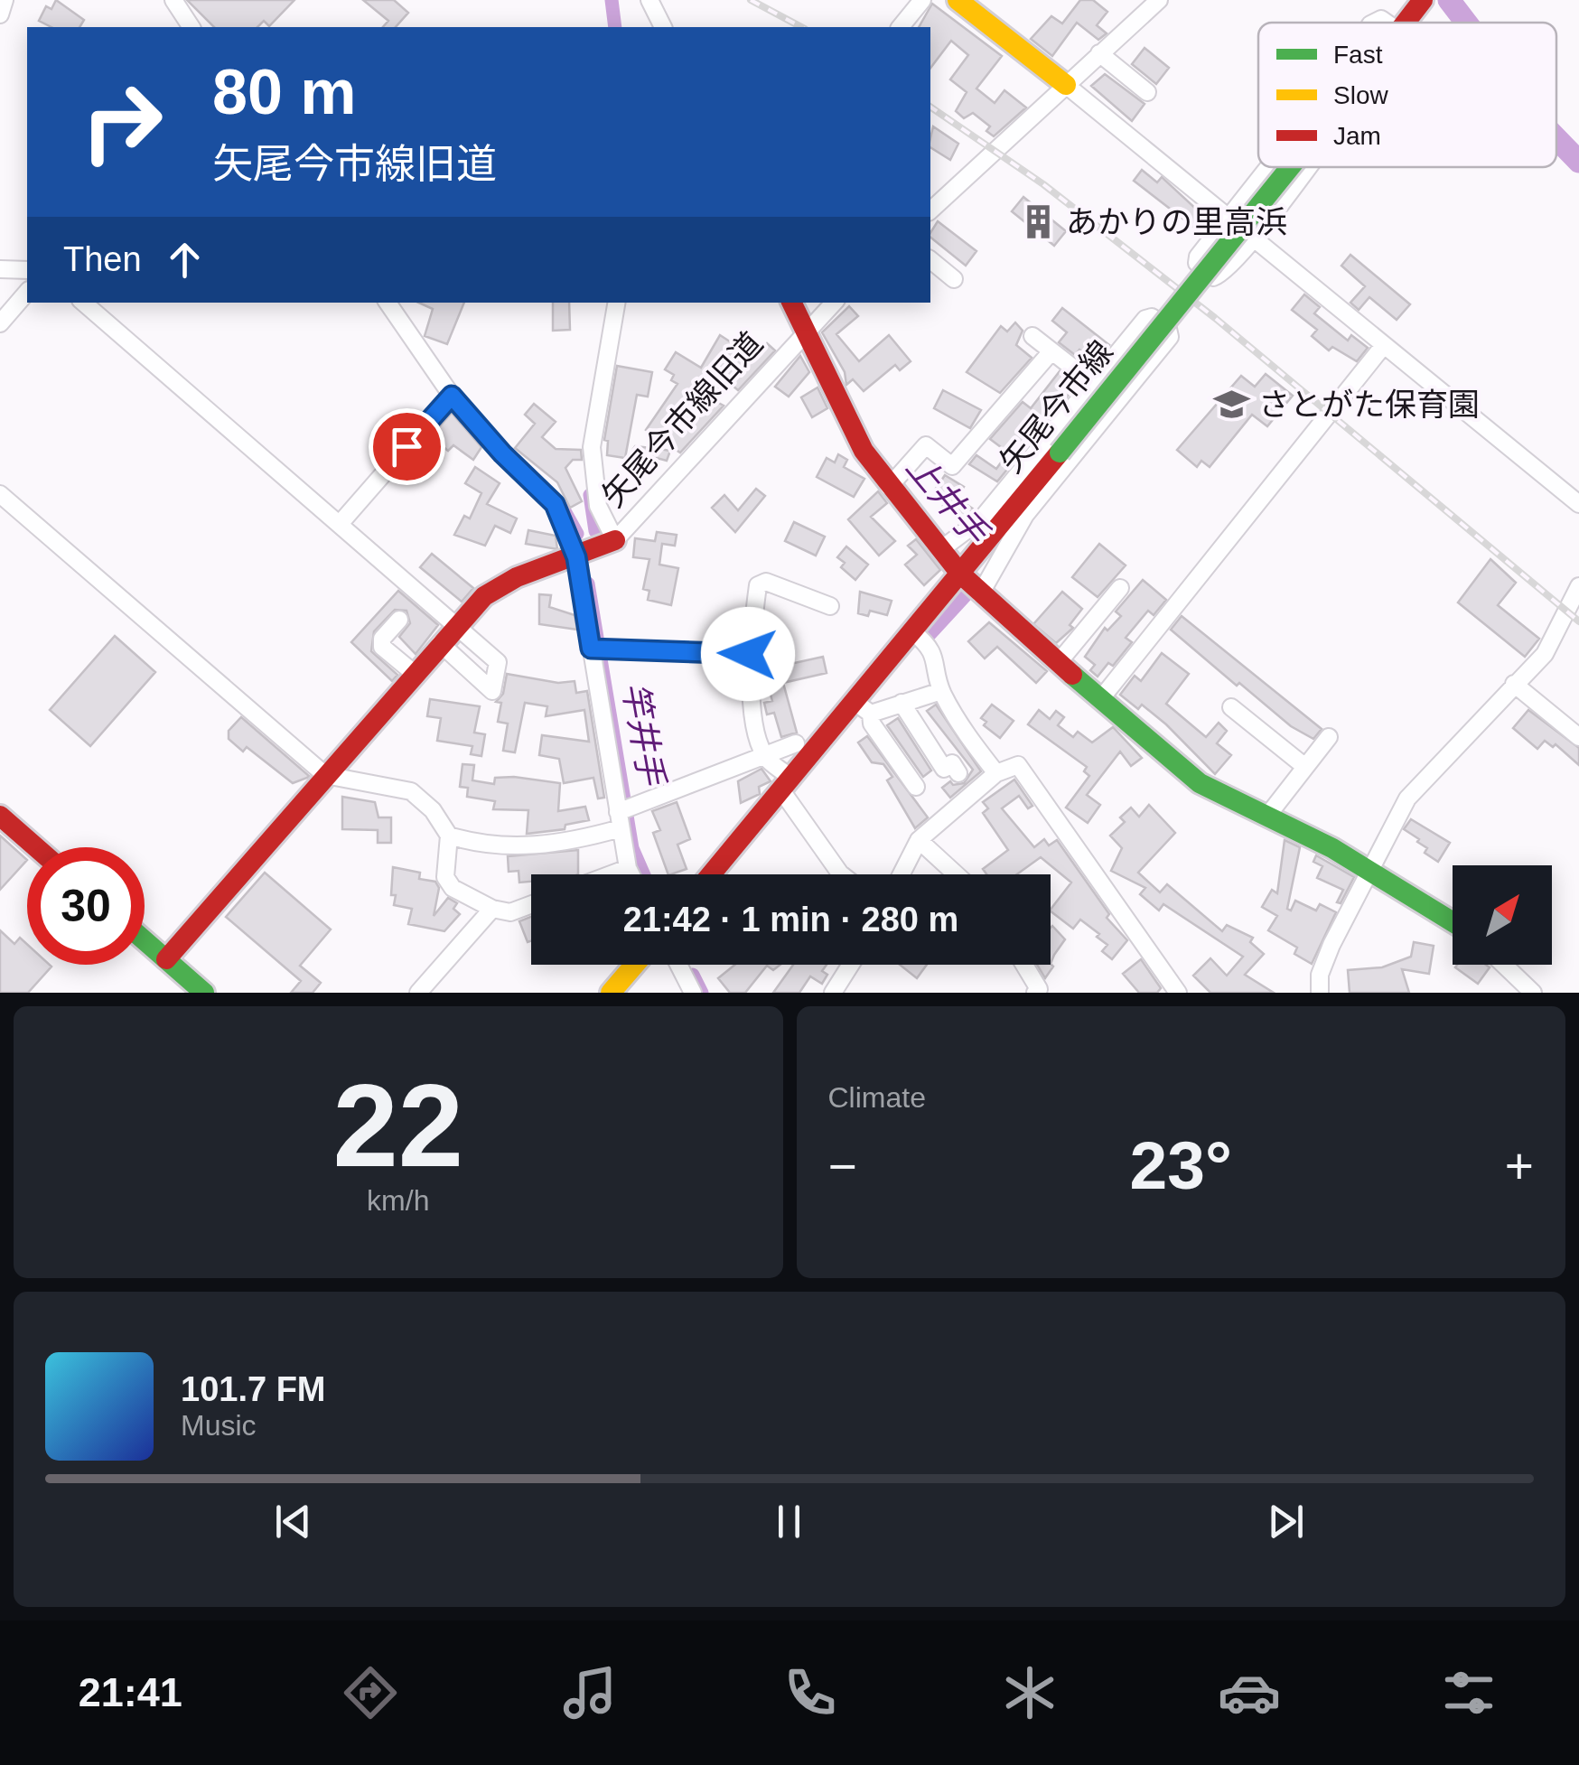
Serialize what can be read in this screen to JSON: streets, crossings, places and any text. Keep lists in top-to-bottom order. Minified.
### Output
{"streets":{"street":["矢尾今市線","矢尾今市線旧道"]},"water":["上井手","竿井手"],"places":{"building":["あかりの里高浜"],"school or university":["さとがた保育園"]},"legend":["Fast","Slow","Jam"],"north":"top right","page":{"turn":["80 m","矢尾今市線旧道"],"then":"Then","limit":"30","trip":"21:42 · 1 min · 280 m","tile":[["22","km/h"],"Climate"],"heat":["−","23°","+"],"song":["101.7 FM","Music"],"tabs":"21:41"}}
